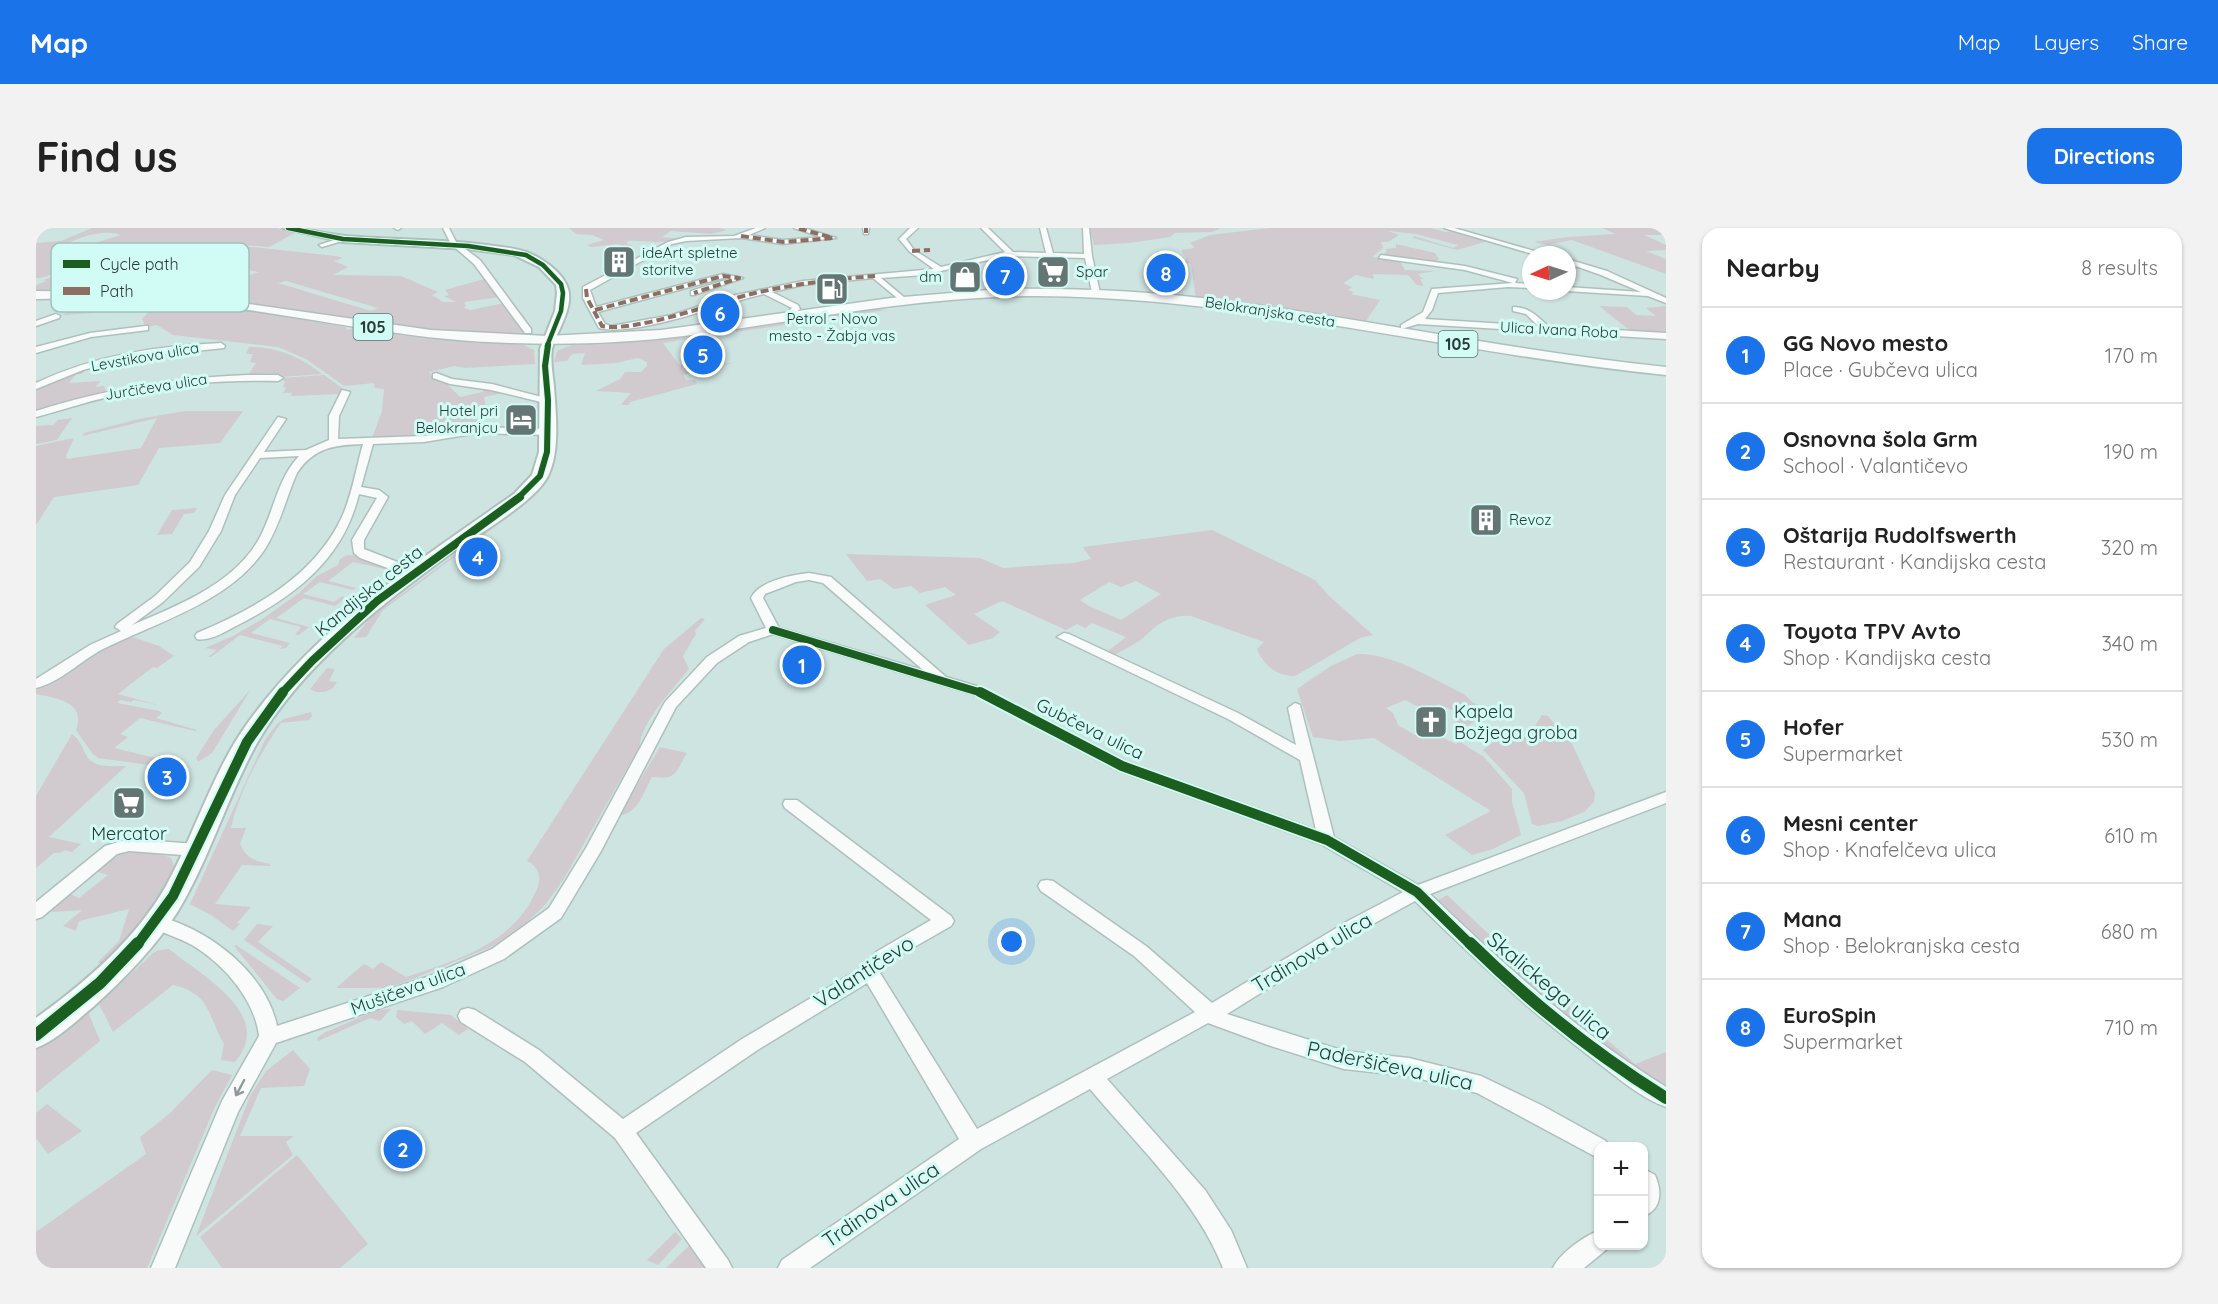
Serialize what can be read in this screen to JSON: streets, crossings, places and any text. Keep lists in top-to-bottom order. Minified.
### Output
{"streets":{"main road":["Belokranjska cesta","105","Kandijska cesta"],"street":["Ulica Ivana Roba","Levstikova ulica","Jurčičeva ulica","Gubčeva ulica","Trdinova ulica","Valantičevo","Skalickega ulica","Mušičeva ulica","Paderšičeva ulica"]},"crossings":[["Belokranjska cesta","105"],["Belokranjska cesta","Kandijska cesta"],["105","Kandijska cesta"],["Gubčeva ulica","Trdinova ulica"],["Gubčeva ulica","Skalickega ulica"],["Gubčeva ulica","Mušičeva ulica"],["Trdinova ulica","Skalickega ulica"],["Trdinova ulica","Paderšičeva ulica"]],"places":{"building":["ideArt spletne storitve","Revoz"],"supermarket":["Spar","Mercator"],"shop":["dm"],"fuel station":["Petrol - Novo mesto - Žabja vas"],"hotel":["Hotel pri Belokranjcu"],"church":["Kapela Božjega groba"]},"legend":["Cycle path","Path"],"north":"left","page":{"header":"Map","nav":["Map","Layers","Share"],"buttons":"Directions","title":"Find us","heading":["Nearby","8 results"],"pins":["8","7","6","5","4","1","3","2"],"list":[{"mark":"1","name":"GG Novo mesto","note":"Place · Gubčeva ulica","value":"170 m"},{"mark":"2","name":"Osnovna šola Grm","note":"School · Valantičevo","value":"190 m"},{"mark":"3","name":"Oštarija Rudolfswerth","note":"Restaurant · Kandijska cesta","value":"320 m"},{"mark":"4","name":"Toyota TPV Avto","note":"Shop · Kandijska cesta","value":"340 m"},{"mark":"5","name":"Hofer","note":"Supermarket","value":"530 m"},{"mark":"6","name":"Mesni center","note":"Shop · Knafelčeva ulica","value":"610 m"},{"mark":"7","name":"Mana","note":"Shop · Belokranjska cesta","value":"680 m"},{"mark":"8","name":"EuroSpin","note":"Supermarket","value":"710 m"}],"map_buttons":["+","−"]}}
